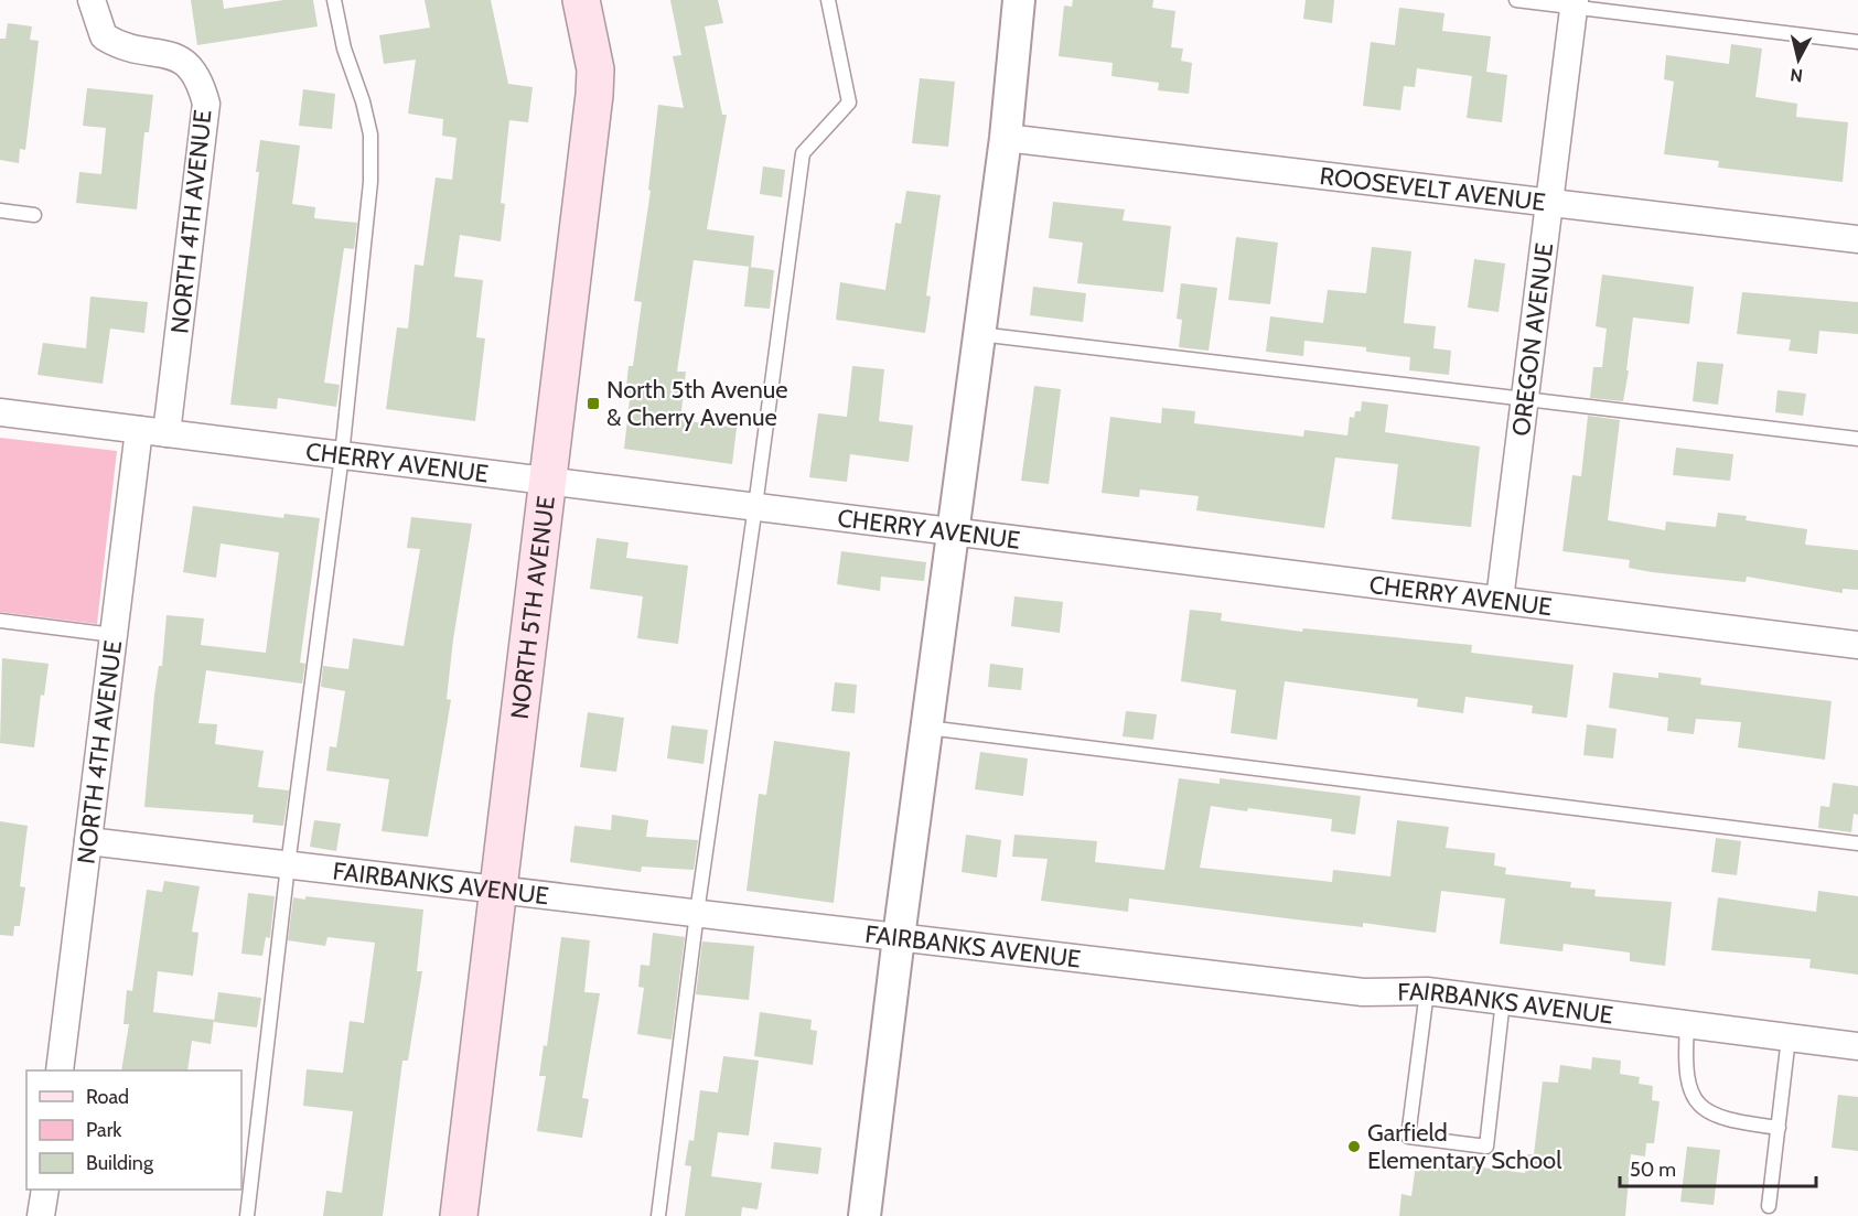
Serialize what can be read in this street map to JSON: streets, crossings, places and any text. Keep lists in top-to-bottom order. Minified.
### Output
{"streets":{"main road":["NORTH 5TH AVENUE"],"street":["ROOSEVELT AVENUE","NORTH 4TH AVENUE","OREGON AVENUE","CHERRY AVENUE","FAIRBANKS AVENUE"]},"crossings":[["ROOSEVELT AVENUE","OREGON AVENUE"],["NORTH 4TH AVENUE","CHERRY AVENUE"],["NORTH 4TH AVENUE","FAIRBANKS AVENUE"],["OREGON AVENUE","CHERRY AVENUE"],["CHERRY AVENUE","NORTH 5TH AVENUE"],["NORTH 5TH AVENUE","FAIRBANKS AVENUE"]],"places":{"transit":["North 5th Avenue & Cherry Avenue"],"other":["Garfield Elementary School"]},"legend":["Road","Park","Building"],"scale_bar":"50 m","north":"bottom"}
